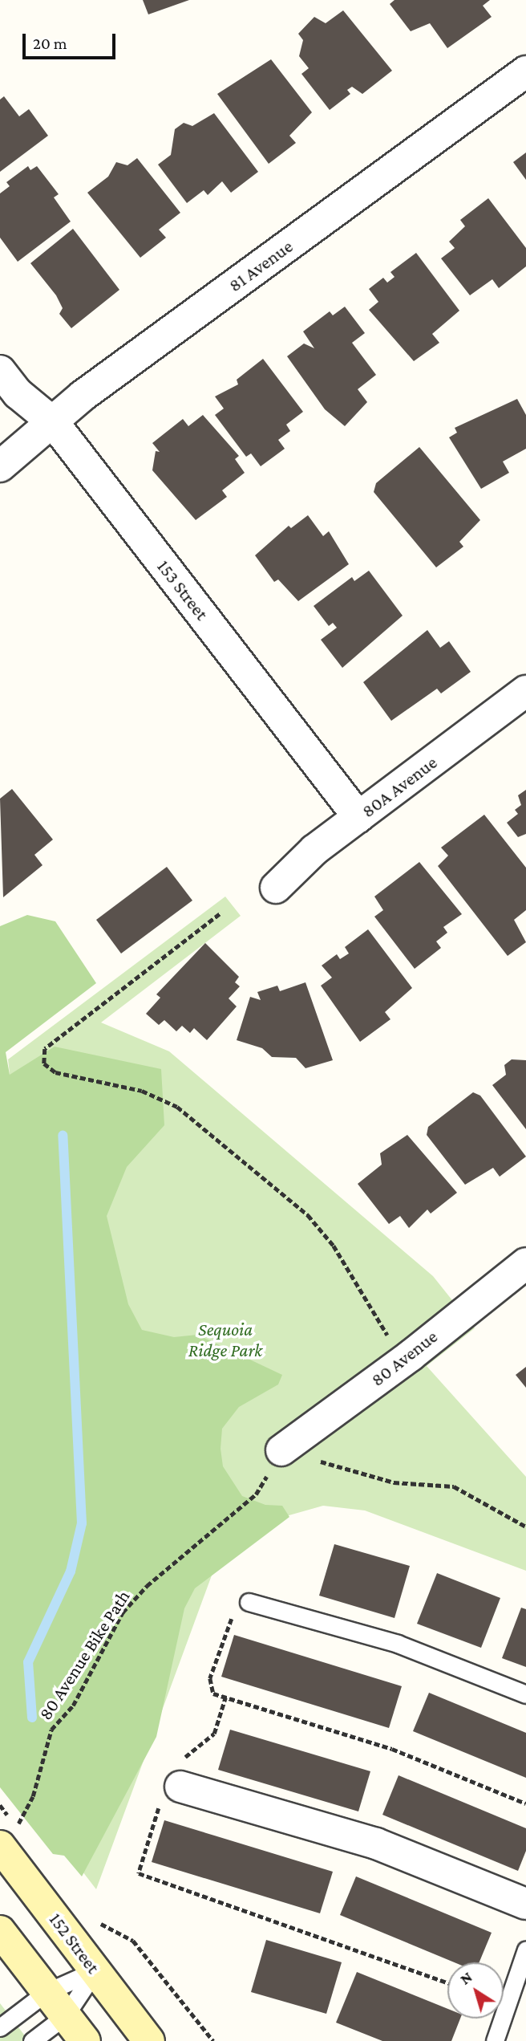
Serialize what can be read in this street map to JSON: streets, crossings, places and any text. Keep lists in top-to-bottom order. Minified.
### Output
{"streets":{"main road":["152 Street"],"street":["81 Avenue","153 Street","80A Avenue","80 Avenue"],"path":["80 Avenue Bike Path"]},"crossings":[["81 Avenue","153 Street"],["153 Street","80A Avenue"],["80 Avenue","80 Avenue Bike Path"],["80 Avenue Bike Path","152 Street"]],"parks":["Sequoia Ridge Park"],"scale_bar":"20 m","north":"top left"}
